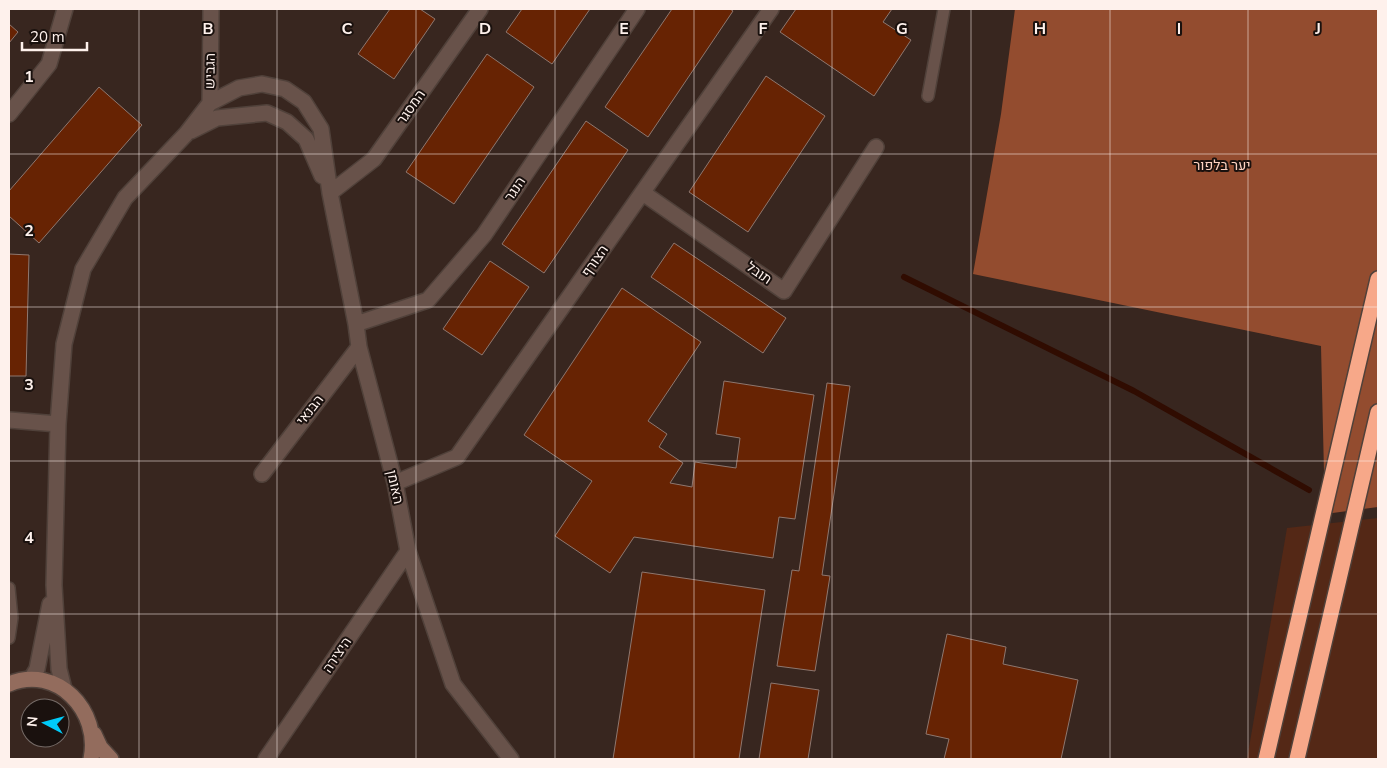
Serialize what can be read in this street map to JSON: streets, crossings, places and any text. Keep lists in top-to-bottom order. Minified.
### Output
{"streets":{"street":["הגביש","המסגר","הנגר","הצורף","תובל","הבנאי","האומן","היצירה"]},"crossings":[["המסגר","האומן"],["הנגר","האומן"],["הצורף","תובל"],["הצורף","האומן"],["הבנאי","האומן"],["האומן","היצירה"]],"parks":["יער בלפור"],"scale_bar":"20 m","north":"left","grid":{"columns":["B","C","D","E","F","G","H","I","J"],"rows":["1","2","3","4"]}}
